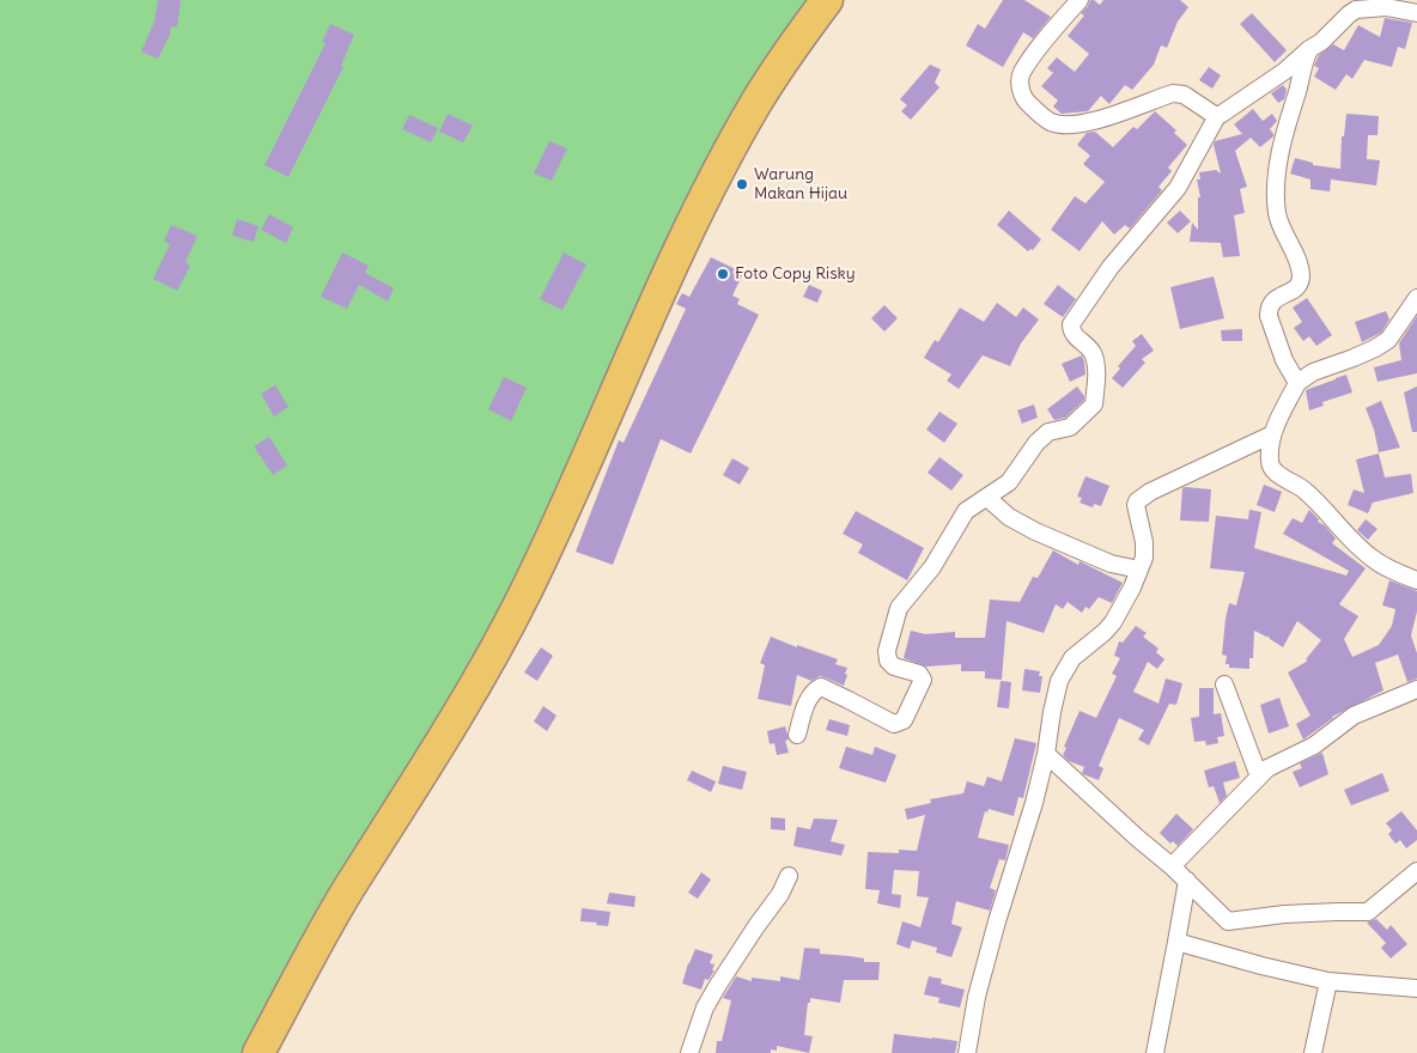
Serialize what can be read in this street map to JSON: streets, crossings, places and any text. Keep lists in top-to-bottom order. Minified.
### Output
{"places":["Warung Makan Hijau","Foto Copy Risky"]}
